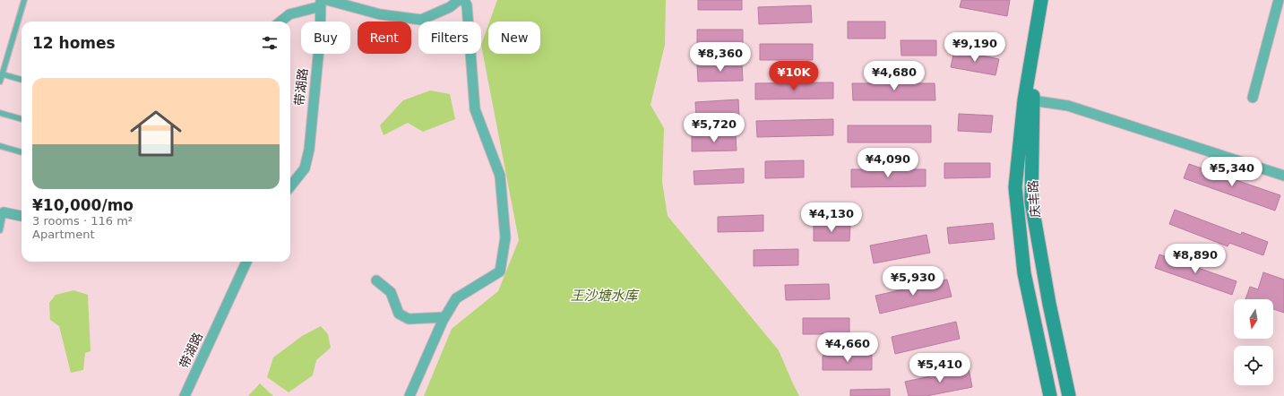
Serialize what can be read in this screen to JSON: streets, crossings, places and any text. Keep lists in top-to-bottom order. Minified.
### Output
{"streets":{"main road":["庆丰路"],"street":["带湖路"]},"water":["王沙塘水库"],"north":"bottom","page":{"chip":["Buy","Rent","Filters","New"],"heading":"12 homes","price":["¥9,190","¥8,360","¥10K","¥4,680","¥5,720","¥4,090","¥5,340","¥4,130","¥8,890","¥5,930","¥4,660","¥5,410"],"list":[{"name":"¥10,000/mo","note":"3 rooms · 116 m² · Apartment"}]}}
